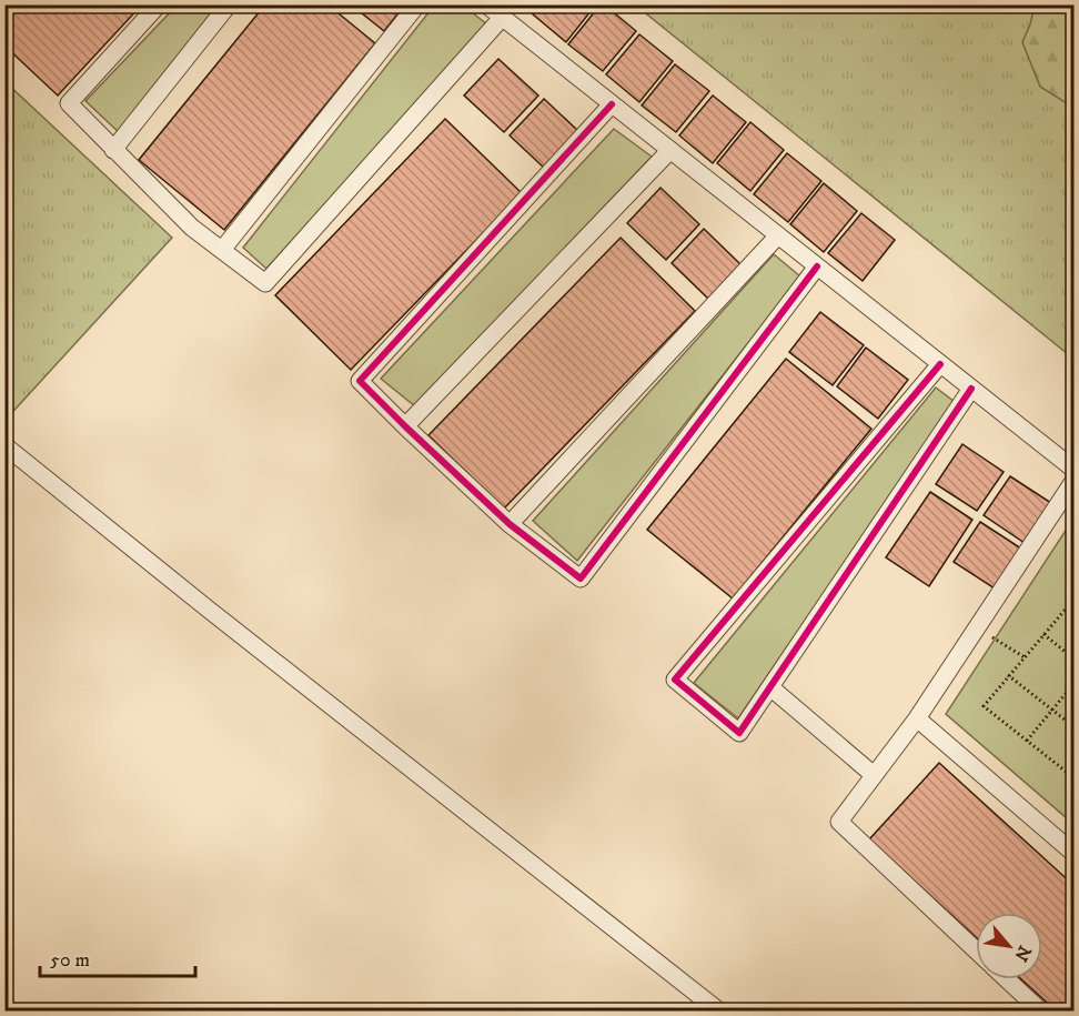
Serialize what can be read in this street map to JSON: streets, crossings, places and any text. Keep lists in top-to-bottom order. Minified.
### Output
{"scale_bar":"50 m","north":"bottom right"}
